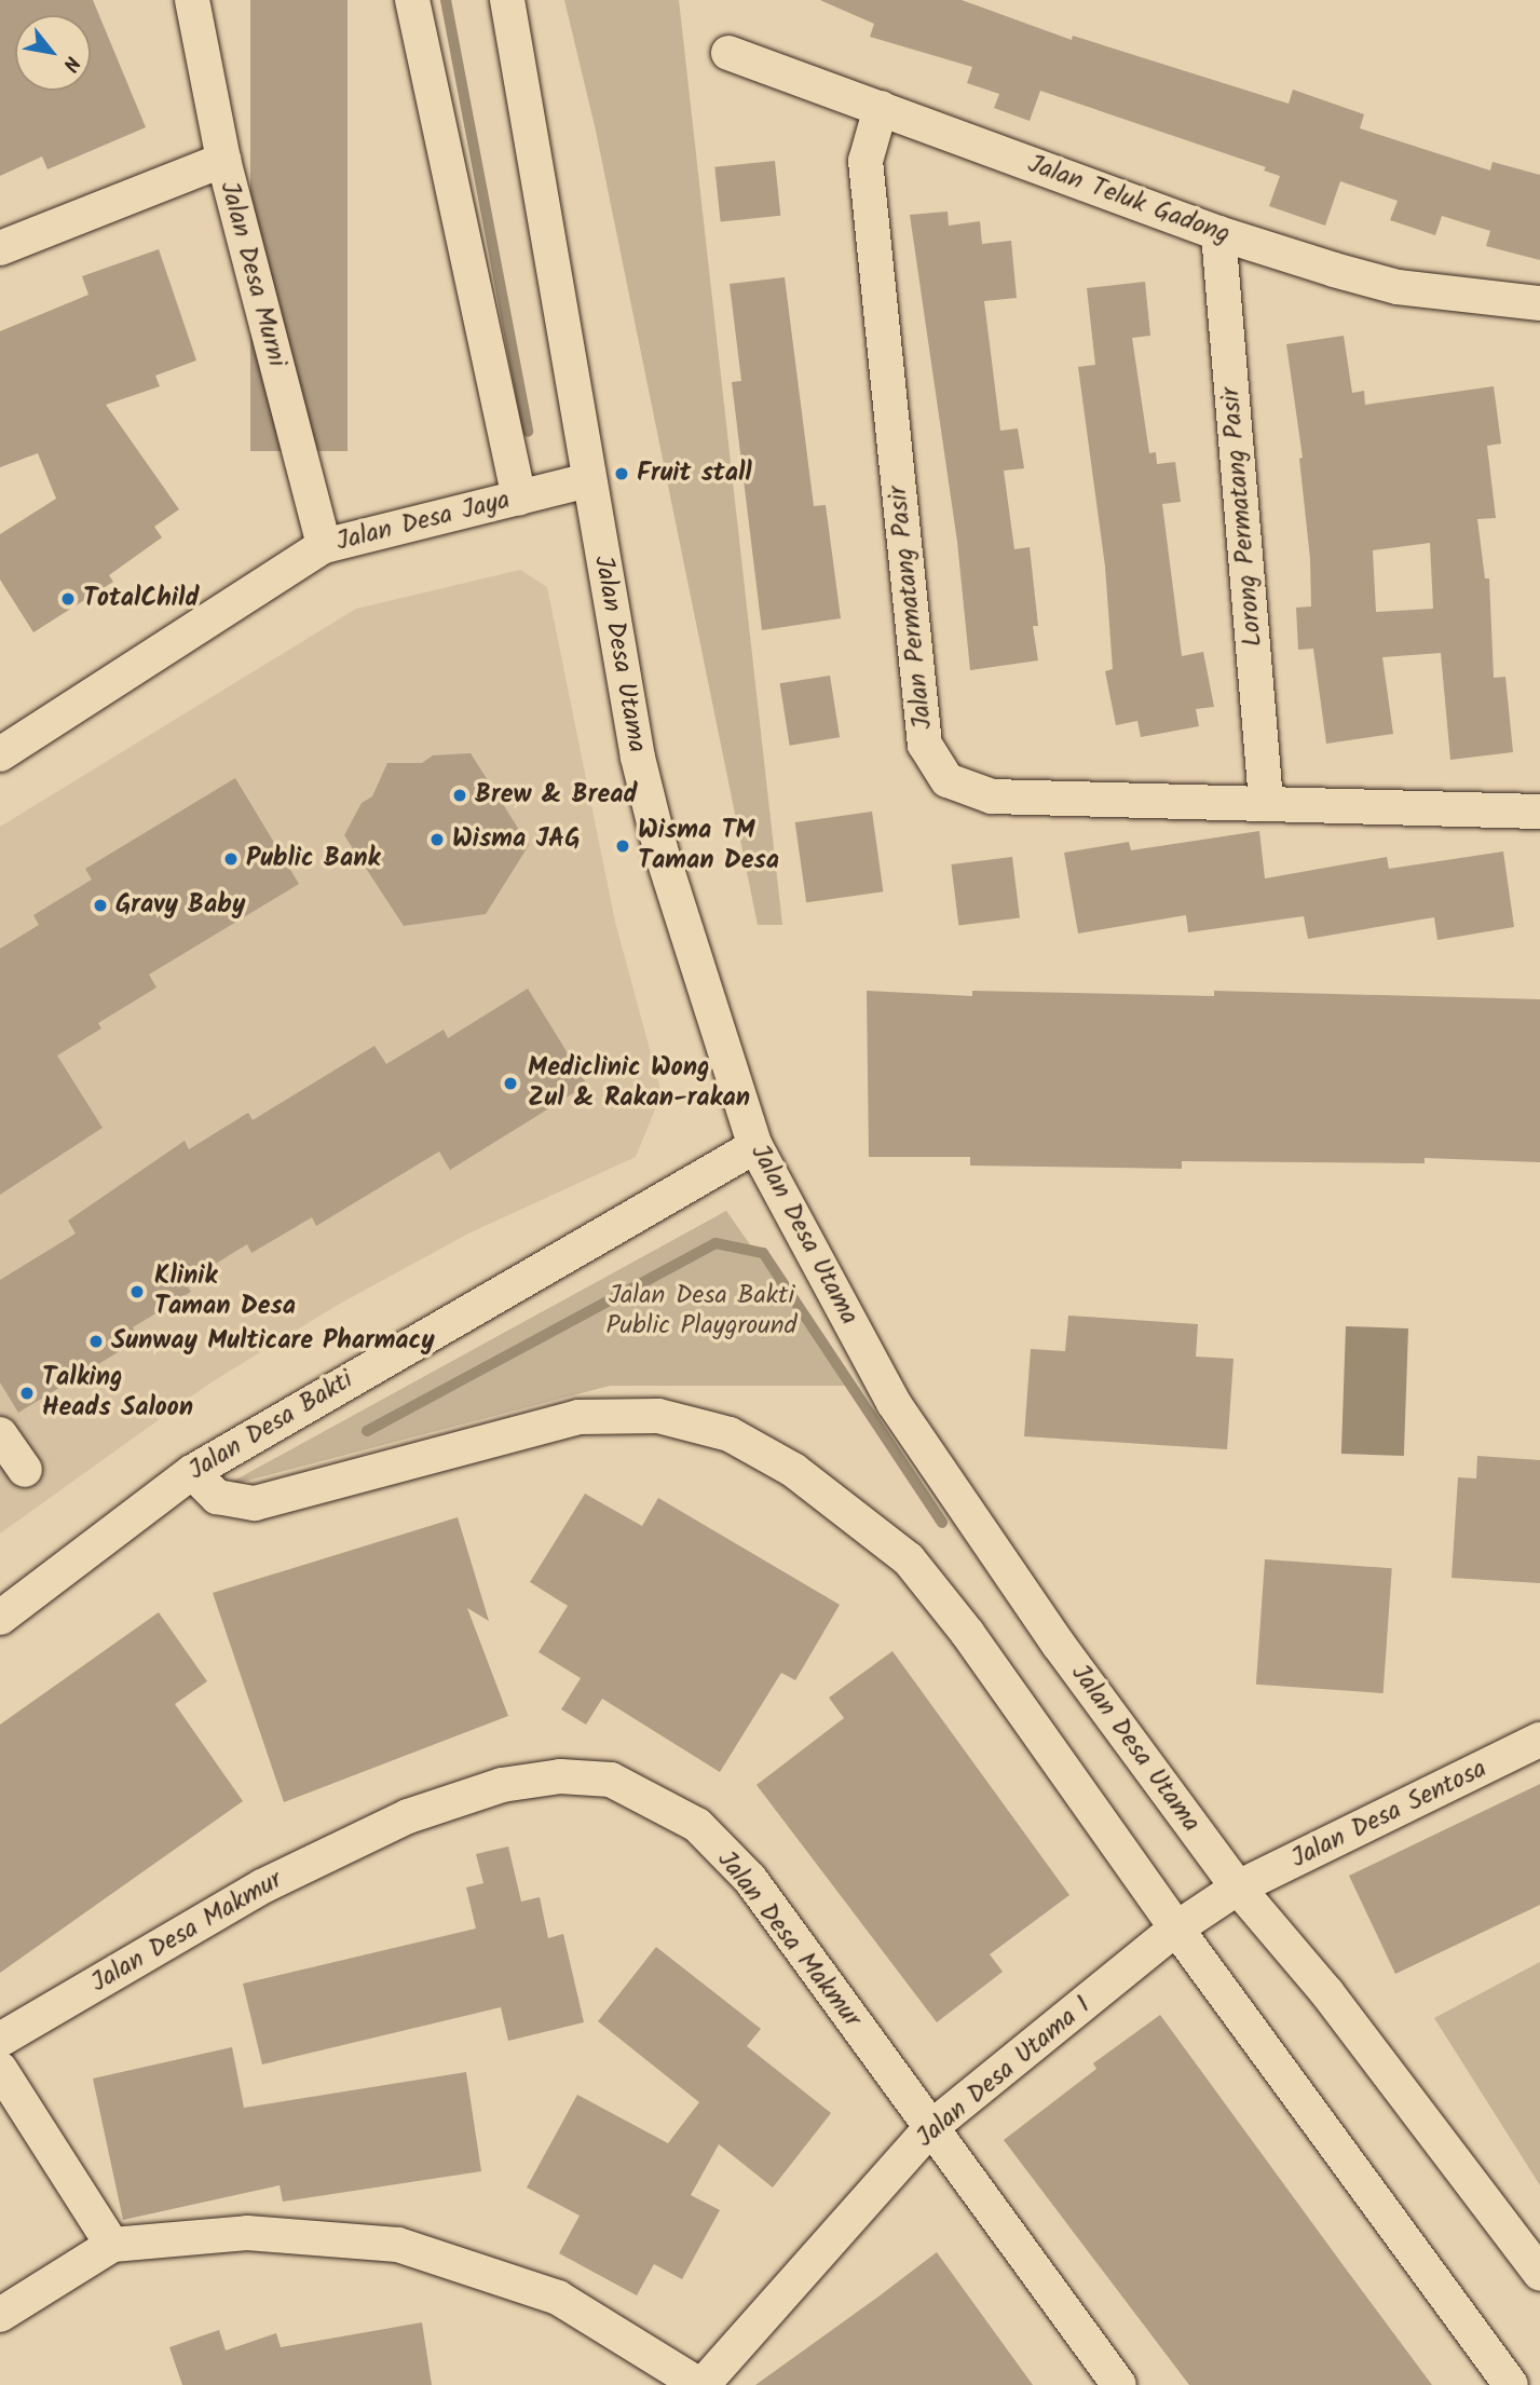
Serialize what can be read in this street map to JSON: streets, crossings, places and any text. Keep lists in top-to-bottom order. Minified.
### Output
{"streets":{"street":["Jalan Teluk Gadong","Jalan Desa Murni","Lorong Permatang Pasir","Jalan Desa Jaya","Jalan Permatang Pasir","Jalan Desa Utama","Jalan Desa Bakti","Jalan Desa Sentosa","Jalan Desa Makmur","Jalan Desa Utama 1"]},"crossings":[["Jalan Teluk Gadong","Lorong Permatang Pasir"],["Jalan Teluk Gadong","Jalan Permatang Pasir"],["Jalan Desa Murni","Jalan Desa Jaya"],["Lorong Permatang Pasir","Jalan Permatang Pasir"],["Jalan Desa Jaya","Jalan Desa Utama"],["Jalan Desa Utama","Jalan Desa Bakti"],["Jalan Desa Utama","Jalan Desa Sentosa"],["Jalan Desa Utama","Jalan Desa Utama 1"],["Jalan Desa Sentosa","Jalan Desa Utama 1"],["Jalan Desa Makmur","Jalan Desa Utama 1"]],"parks":["Jalan Desa Bakti Public Playground"],"places":["Fruit stall","TotalChild","Brew & Bread","Wisma JAG","Wisma TM Taman Desa","Public Bank","Gravy Baby","Mediclinic Wong Zul & Rakan-rakan","Klinik Taman Desa","Sunway Multicare Pharmacy","Talking Heads Saloon"],"north":"bottom right"}
